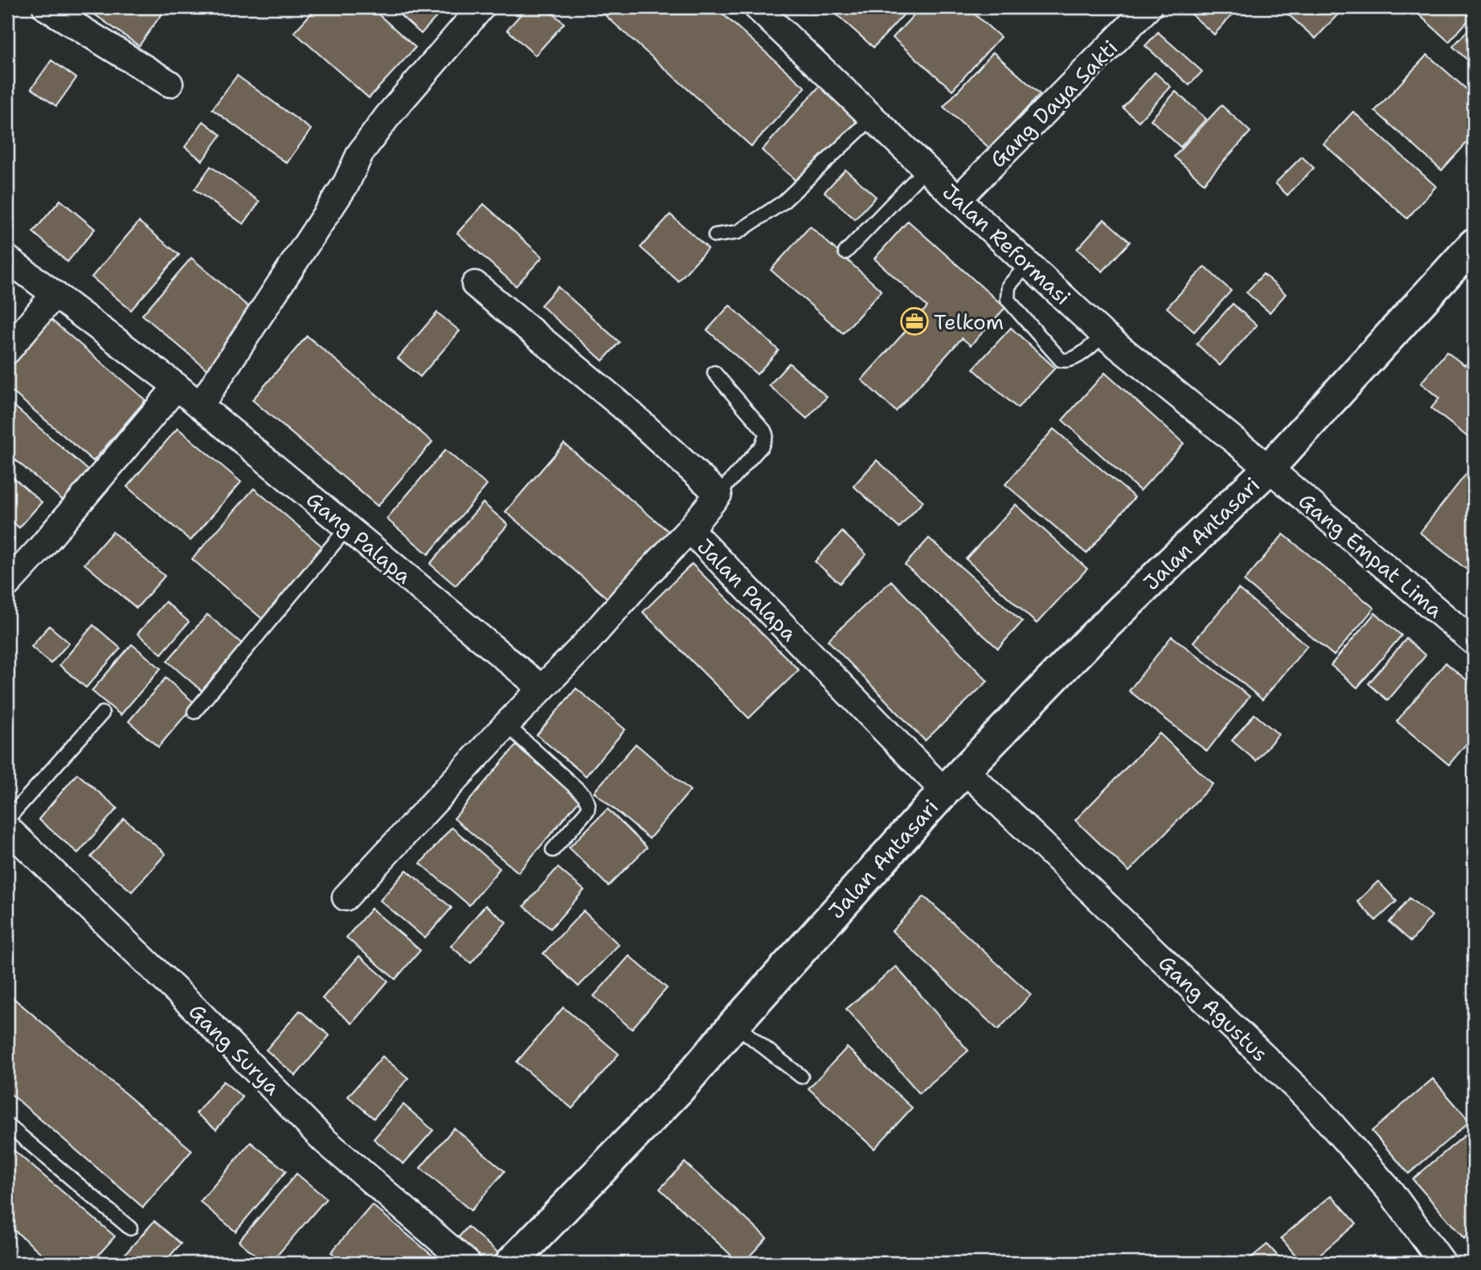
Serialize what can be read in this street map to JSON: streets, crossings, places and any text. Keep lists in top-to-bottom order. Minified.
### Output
{"streets":{"street":["Gang Daya Sakti","Jalan Reformasi","Jalan Antasari","Gang Palapa","Gang Empat Lima","Jalan Palapa","Gang Agustus","Gang Surya"]},"crossings":[["Gang Daya Sakti","Jalan Reformasi"],["Jalan Reformasi","Jalan Antasari"],["Jalan Reformasi","Gang Empat Lima"],["Jalan Antasari","Gang Empat Lima"],["Jalan Antasari","Jalan Palapa"],["Jalan Antasari","Gang Agustus"],["Jalan Palapa","Gang Agustus"]],"places":{"office":["Telkom"]}}
